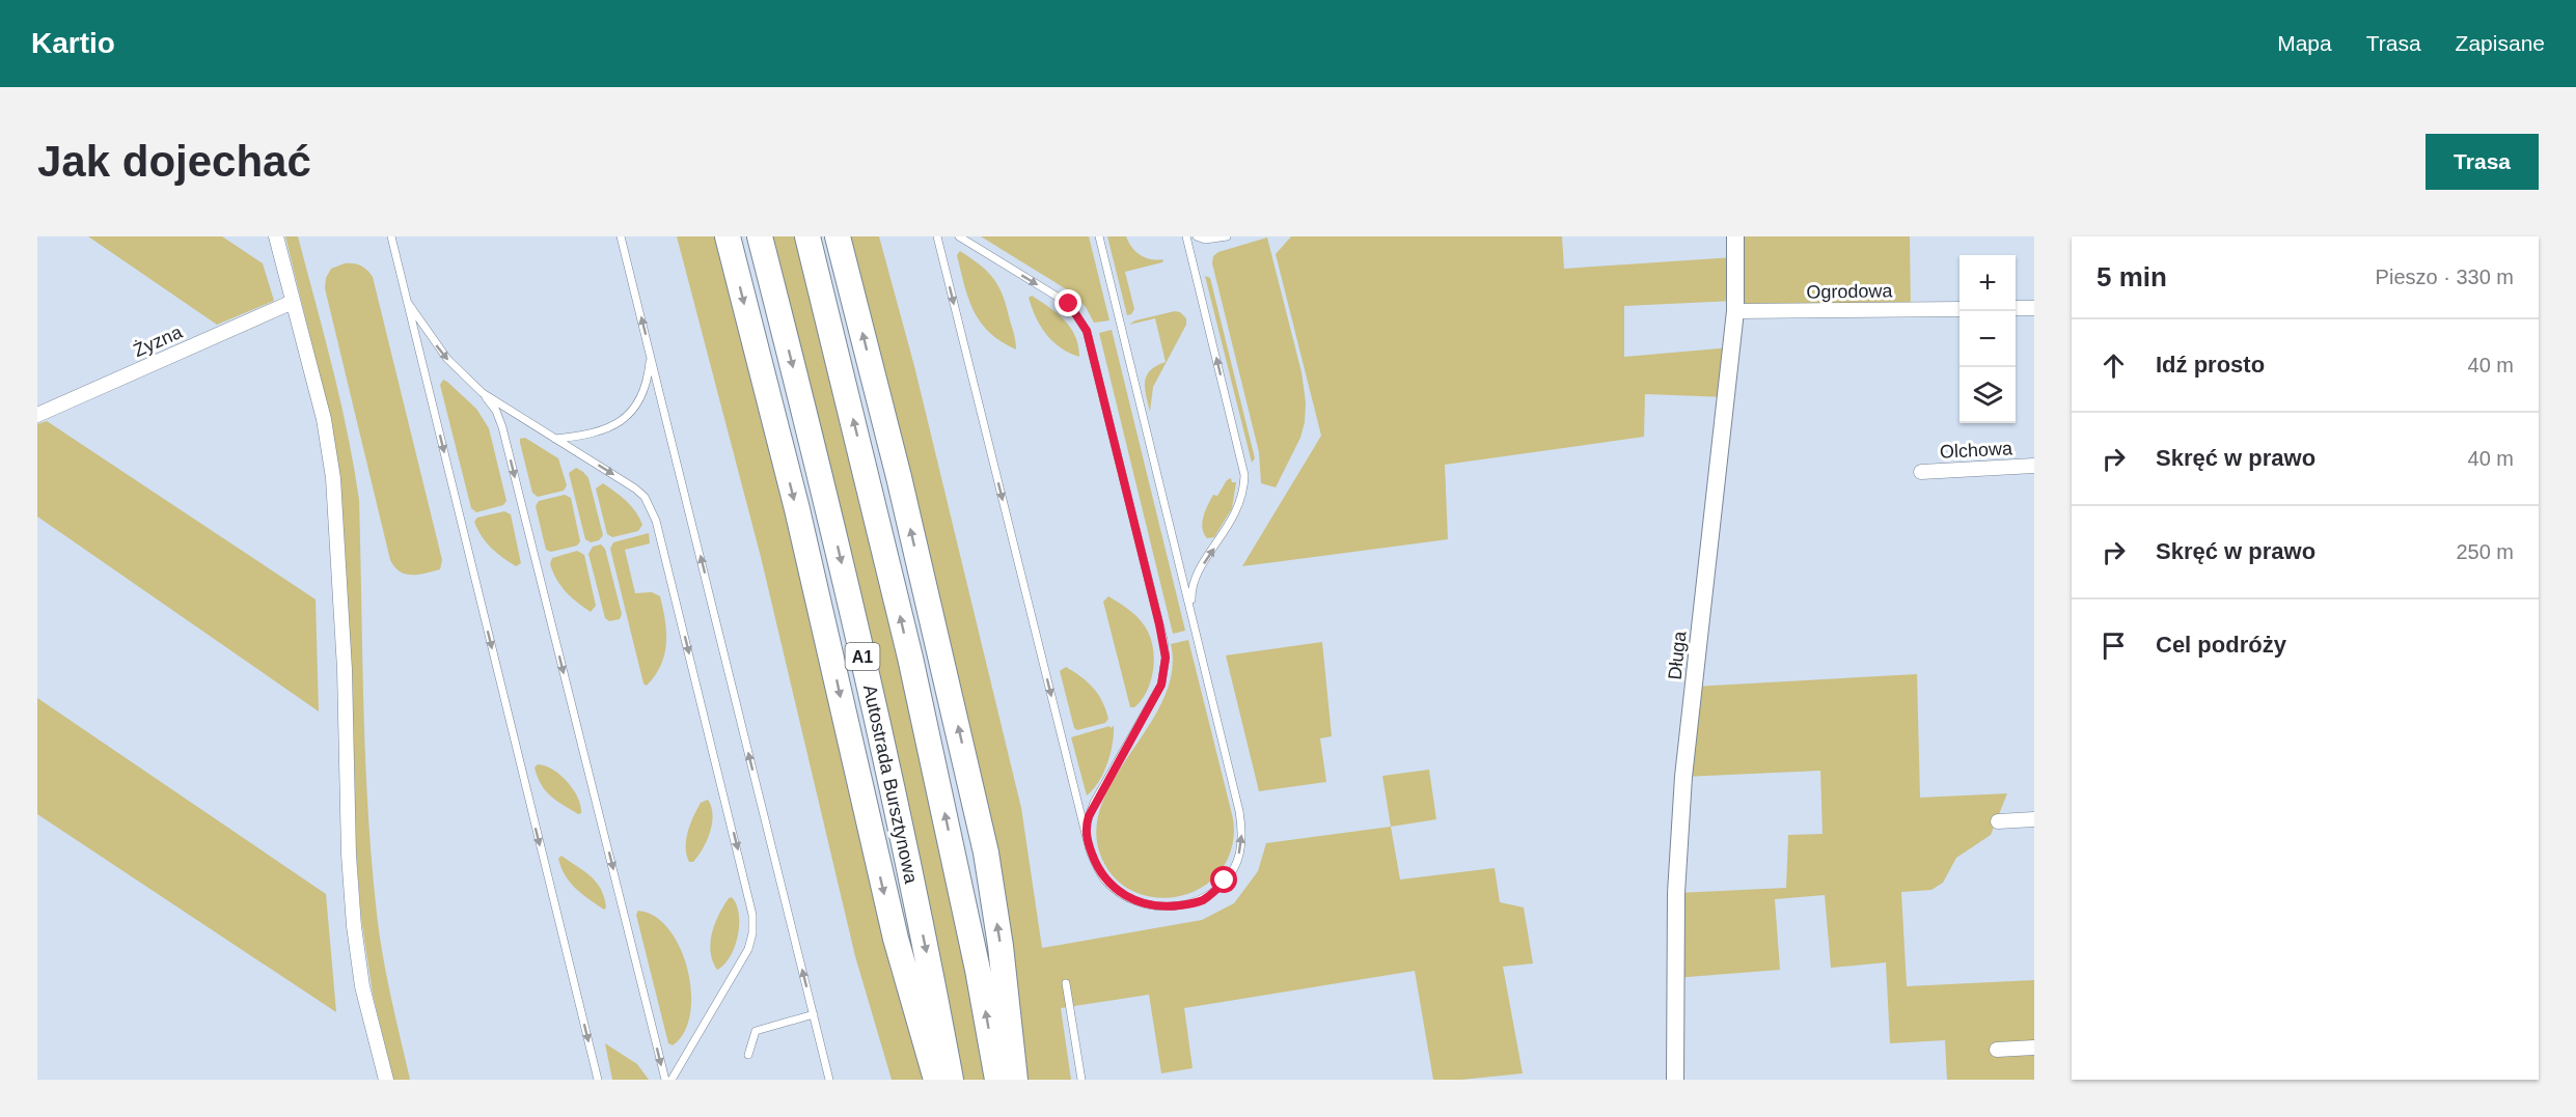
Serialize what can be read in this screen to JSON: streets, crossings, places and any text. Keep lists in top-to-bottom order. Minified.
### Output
{"streets":{"highway":["A1","Autostrada Bursztynowa"],"street":["Ogrodowa","Żyzna","Olchowa","Długa"]},"crossings":[["Ogrodowa","Długa"]],"page":{"header":"Kartio","nav":["Mapa","Trasa","Zapisane"],"buttons":"Trasa","title":"Jak dojechać","heading":["5 min","Pieszo · 330 m"],"map_buttons":["+","−"],"list":[["Idź prosto","40 m"],["Skręć w prawo","40 m"],["Skręć w prawo","250 m"],"Cel podróży"]}}
